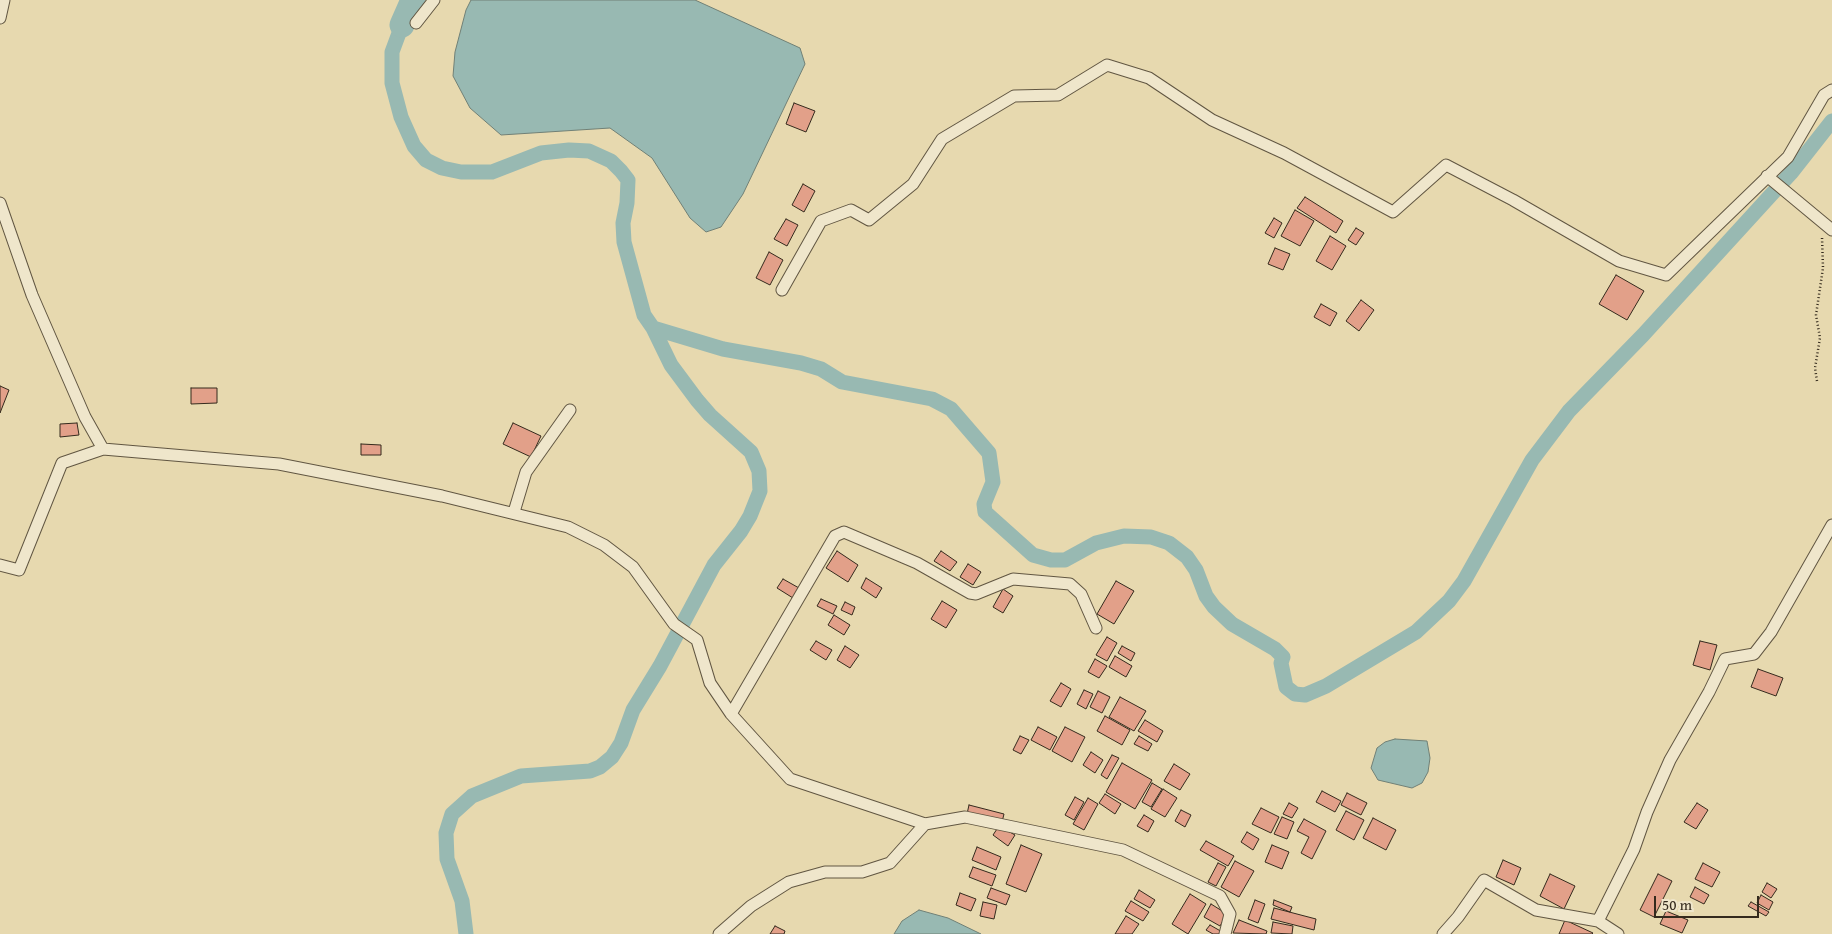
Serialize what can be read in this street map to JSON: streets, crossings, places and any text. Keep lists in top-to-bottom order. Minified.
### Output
{"scale_bar":"50 m"}
